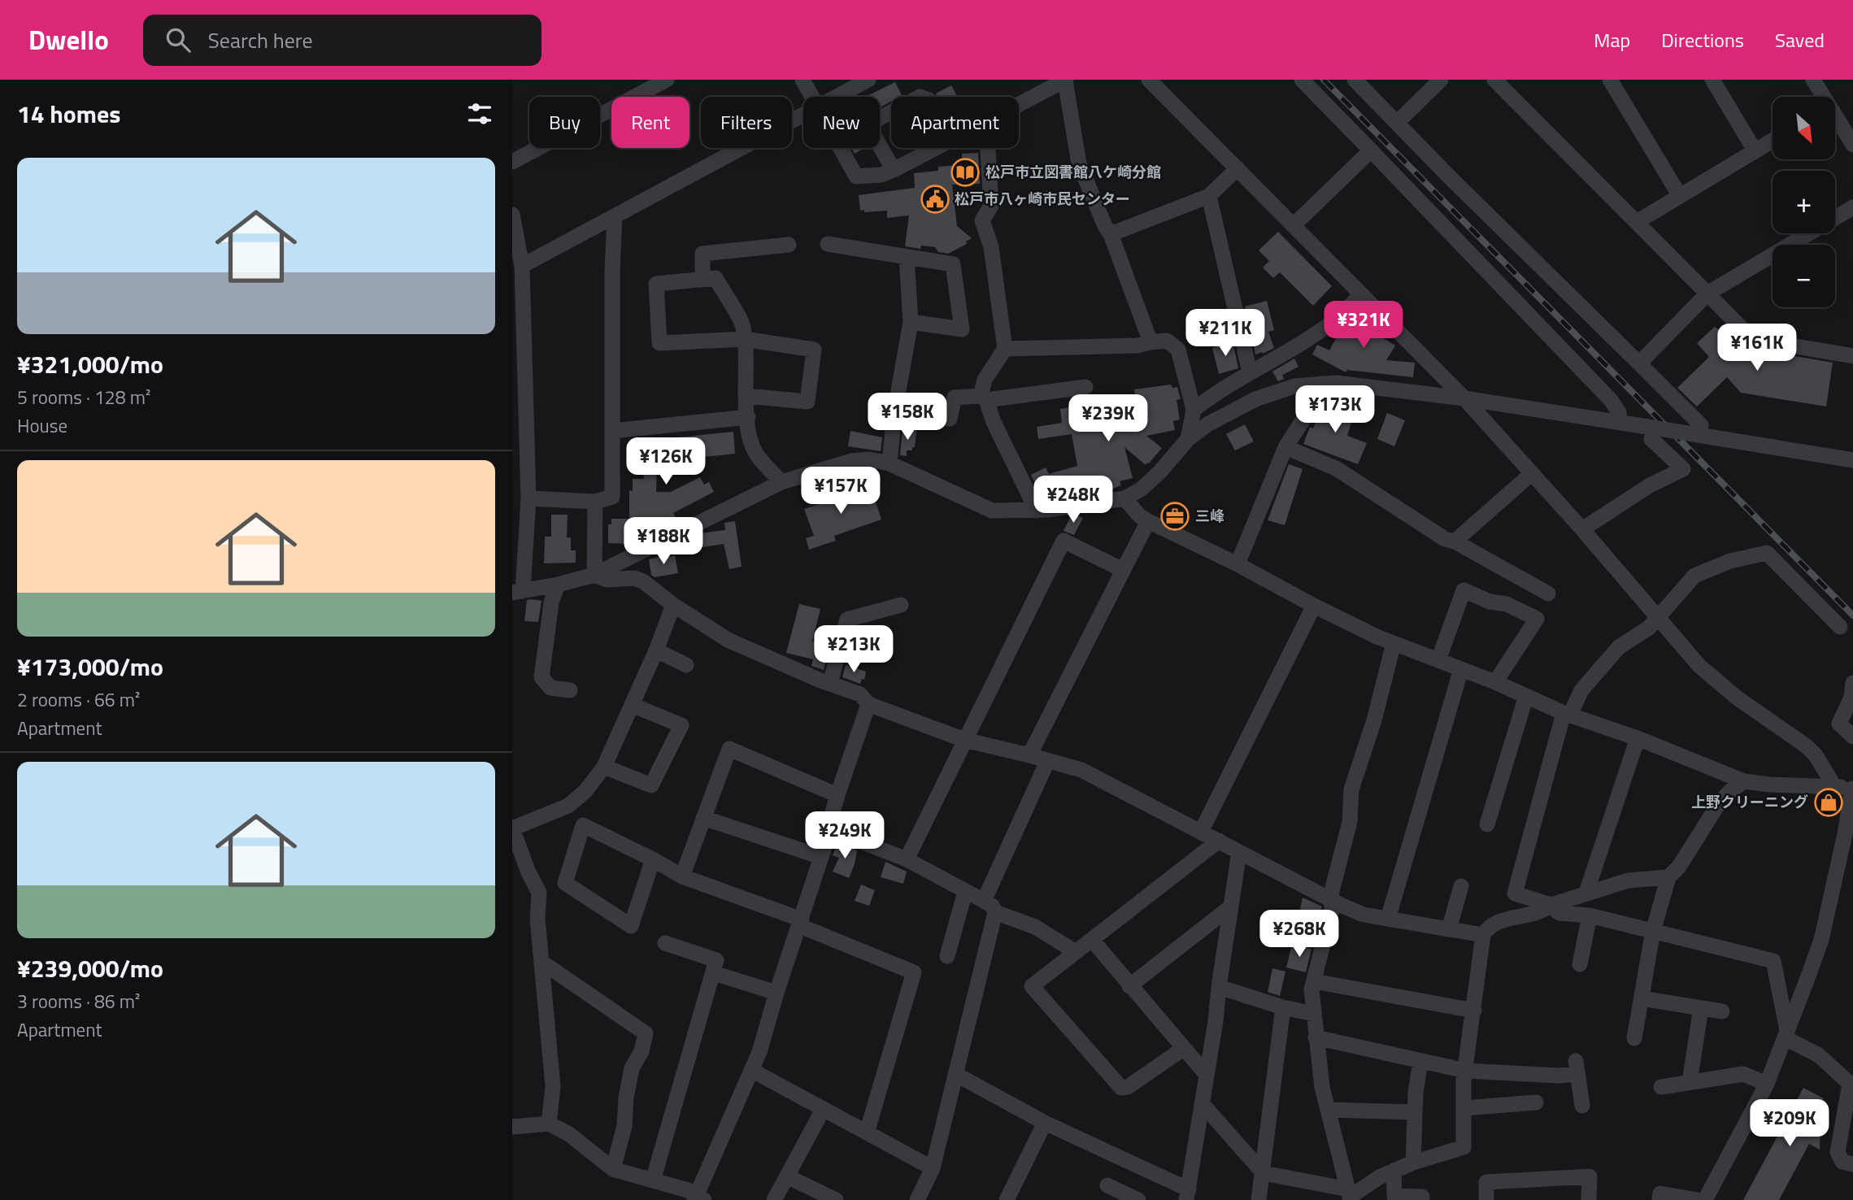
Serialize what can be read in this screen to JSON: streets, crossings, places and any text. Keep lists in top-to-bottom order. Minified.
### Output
{"places":{"library":["松戸市立図書館八ケ崎分館"],"public building":["松戸市八ヶ崎市民センター"],"office":["三峰"],"shop":["上野クリーニング"]},"north":"bottom right","page":{"header":"Dwello","search":"Search here","nav":["Map","Directions","Saved"],"heading":"14 homes","map_buttons":["+","−"],"chip":["Buy","Rent","Filters","New","Apartment"],"list":[{"name":"¥321,000/mo","note":"5 rooms · 128 m² · House"},{"name":"¥173,000/mo","note":"2 rooms · 66 m² · Apartment"},{"name":"¥239,000/mo","note":"3 rooms · 86 m² · Apartment"}],"price":["¥321K","¥211K","¥161K","¥173K","¥158K","¥239K","¥126K","¥157K","¥248K","¥188K","¥213K","¥249K","¥268K","¥209K"]}}
